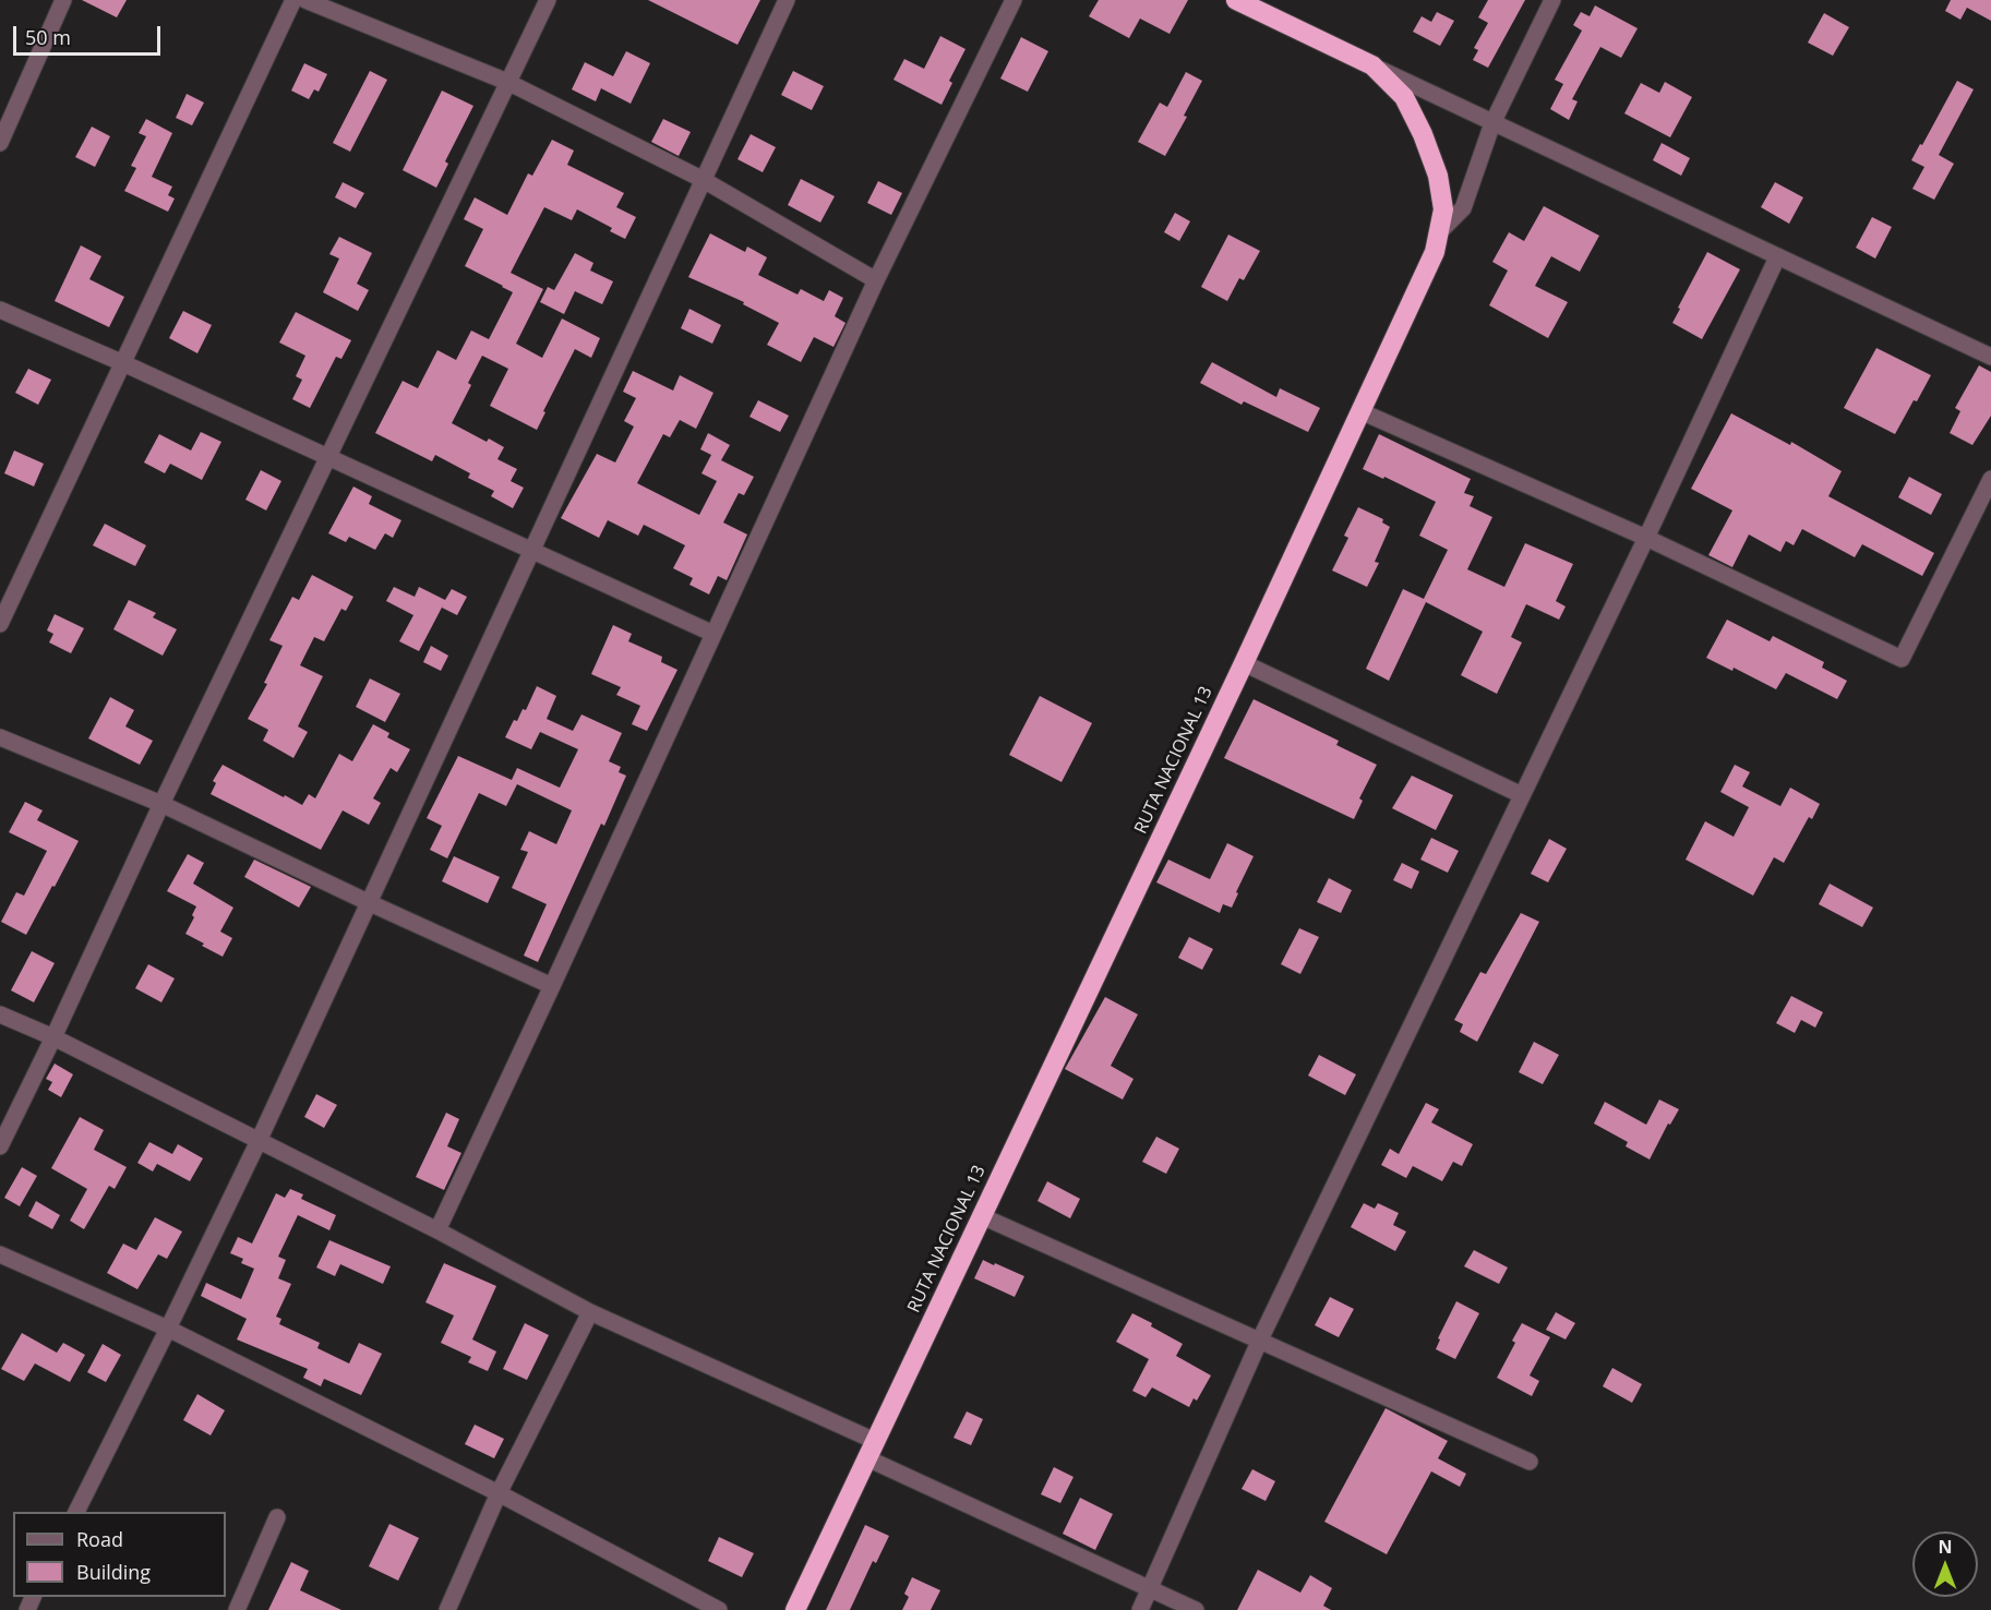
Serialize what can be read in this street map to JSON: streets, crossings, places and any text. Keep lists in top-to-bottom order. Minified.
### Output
{"streets":{"highway":["RUTA NACIONAL 13"]},"legend":["Road","Building"],"scale_bar":"50 m","north":"top"}
